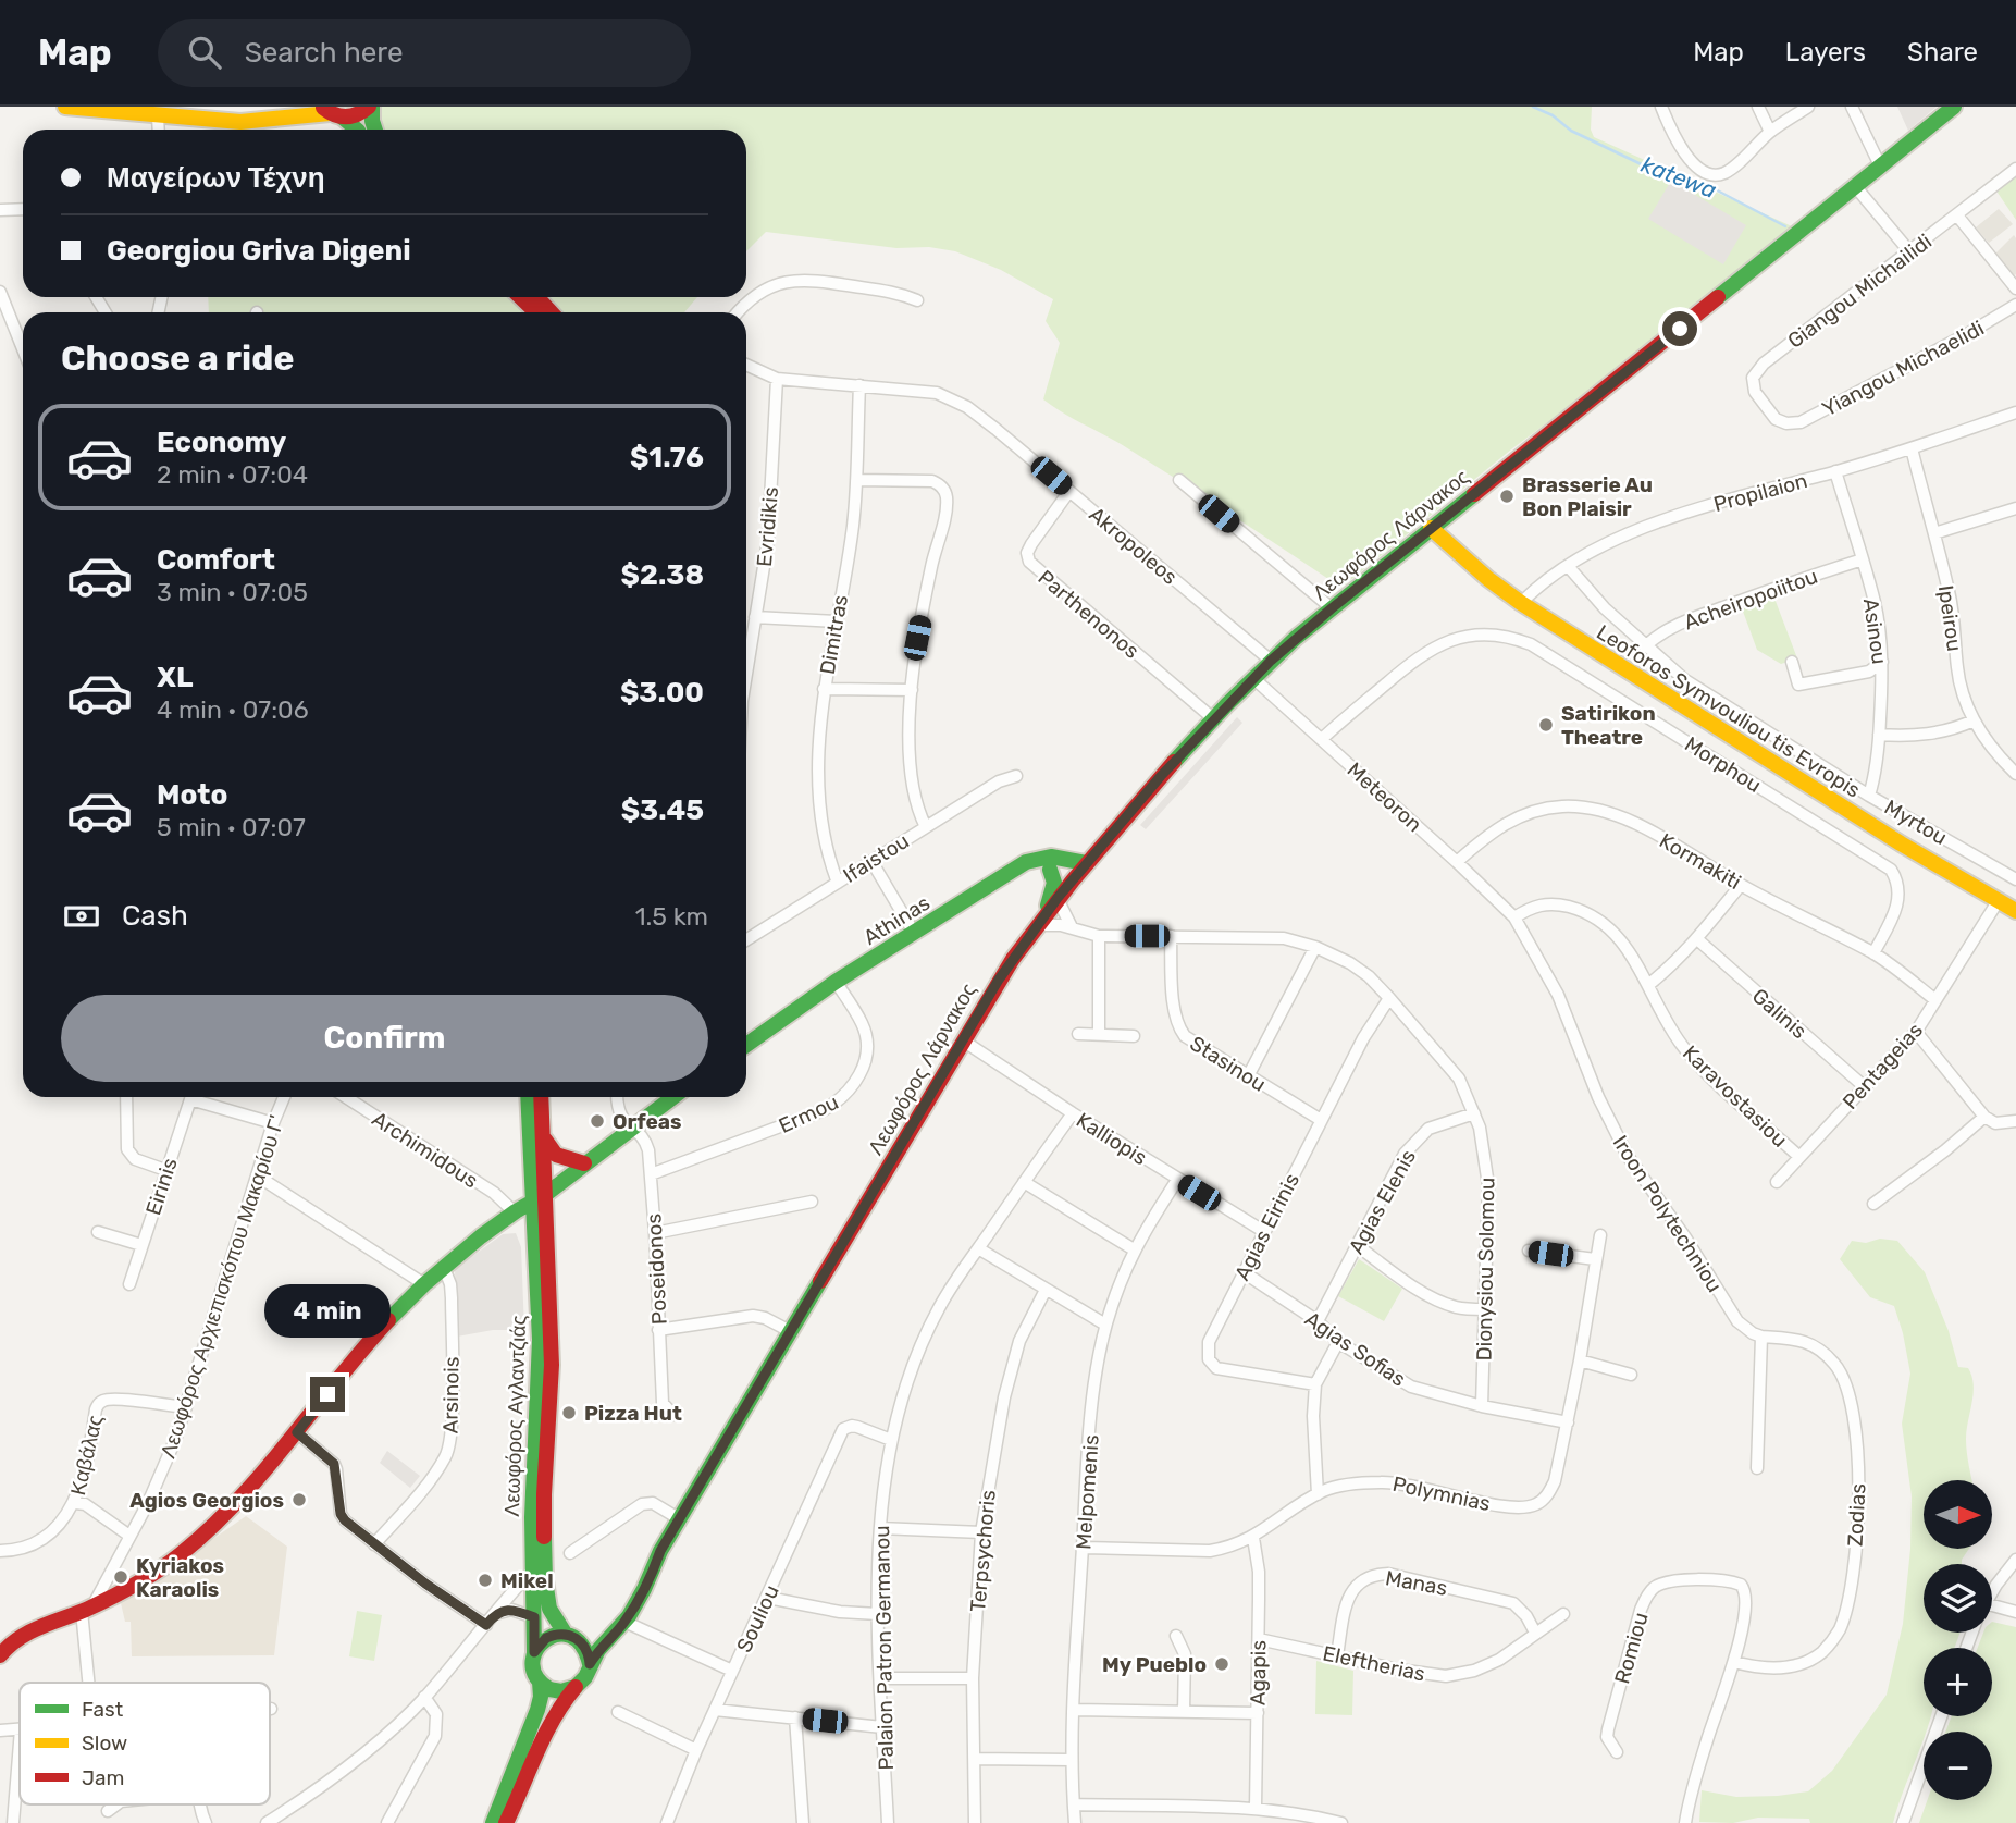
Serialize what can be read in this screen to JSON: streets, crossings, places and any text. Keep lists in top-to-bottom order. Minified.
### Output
{"streets":{"main road":["Λεωφόρος Λάρνακος","Leoforos Symvouliou tis Evropis","Athinas","Λεωφόρος Αγλαντζιάς"],"street":["Giangou Michailidi","Yiangou Michaelidi","Propilaion","Evridikis","Akropoleos","Acheiropoiitou","Parthenonos","Ipeirou","Asinou","Dimitras","Morphou","Meteoron","Myrtou","Ifaistou","Kormakiti","Galinis","Stasinou","Pentageias","Karavostasiou","Ermou","Kalliopis","Archimidous","Eirinis","Agias Elenis","Iroon Polytechniou","Agias Eirinis","Poseidonos","Dionysiou Solomou","Λεωφόρος Αρχιεπισκόπου Μακαρίου Γ'","Agias Sofias","Arsinois","Καβάλας","Melpomenis","Polymnias","Zodias","Terpsychoris","Manas","Souliou","Palaion Patron Germanou","Romiou","Eleftherias","Agapis"]},"crossings":[["Giangou Michailidi","Yiangou Michaelidi"],["Propilaion","Ipeirou"],["Propilaion","Asinou"],["Propilaion","Leoforos Symvouliou tis Evropis"],["Propilaion","Myrtou"],["Evridikis","Akropoleos"],["Λεωφόρος Λάρνακος","Akropoleos"],["Λεωφόρος Λάρνακος","Parthenonos"],["Λεωφόρος Λάρνακος","Leoforos Symvouliou tis Evropis"],["Λεωφόρος Λάρνακος","Meteoron"],["Λεωφόρος Λάρνακος","Athinas"],["Λεωφόρος Λάρνακος","Kalliopis"],["Λεωφόρος Λάρνακος","Dionysiou Solomou"],["Λεωφόρος Λάρνακος","Λεωφόρος Αγλαντζιάς"],["Akropoleos","Parthenonos"],["Akropoleos","Dimitras"],["Acheiropoiitou","Asinou"],["Acheiropoiitou","Myrtou"],["Asinou","Myrtou"],["Dimitras","Ifaistou"],["Leoforos Symvouliou tis Evropis","Pentageias"],["Morphou","Meteoron"],["Morphou","Kormakiti"],["Meteoron","Kormakiti"],["Meteoron","Karavostasiou"],["Meteoron","Iroon Polytechniou"],["Kormakiti","Pentageias"],["Athinas","Ermou"],["Galinis","Pentageias"],["Stasinou","Agias Eirinis"],["Stasinou","Dionysiou Solomou"],["Pentageias","Karavostasiou"],["Karavostasiou","Iroon Polytechniou"],["Ermou","Poseidonos"],["Kalliopis","Agias Eirinis"],["Kalliopis","Melpomenis"],["Kalliopis","Palaion Patron Germanou"],["Agias Elenis","Dionysiou Solomou"],["Agias Elenis","Agias Sofias"],["Iroon Polytechniou","Zodias"],["Agias Eirinis","Dionysiou Solomou"],["Agias Eirinis","Agias Sofias"],["Dionysiou Solomou","Agias Sofias"],["Λεωφόρος Αρχιεπισκόπου Μακαρίου Γ'","Καβάλας"],["Agias Sofias","Polymnias"],["Melpomenis","Polymnias"],["Polymnias","Agapis"],["Zodias","Romiou"],["Manas","Eleftherias"],["Souliou","Palaion Patron Germanou"],["Eleftherias","Agapis"]],"water":["katewa"],"places":["Brasserie Au Bon Plaisir","Satirikon Theatre","Orfeas","Pizza Hut","Agios Georgios","Kyriakos Karaolis","Mikel","My Pueblo"],"legend":["Fast","Slow","Jam"],"north":"right","page":{"header":"Map","search":"Search here","nav":["Map","Layers","Share"],"banner":["Μαγείρων Τέχνη","Georgiou Griva Digeni"],"heading":"Choose a ride","list":[{"name":"Economy","note":"2 min · 07:04","value":"$1.76"},{"name":"Comfort","note":"3 min · 07:05","value":"$2.38"},{"name":"XL","note":"4 min · 07:06","value":"$3.00"},{"name":"Moto","note":"5 min · 07:07","value":"$3.45"}],"pay":["Cash","1.5 km"],"buttons":"Confirm","bubble":"4 min","map_buttons":["+","−"]}}
